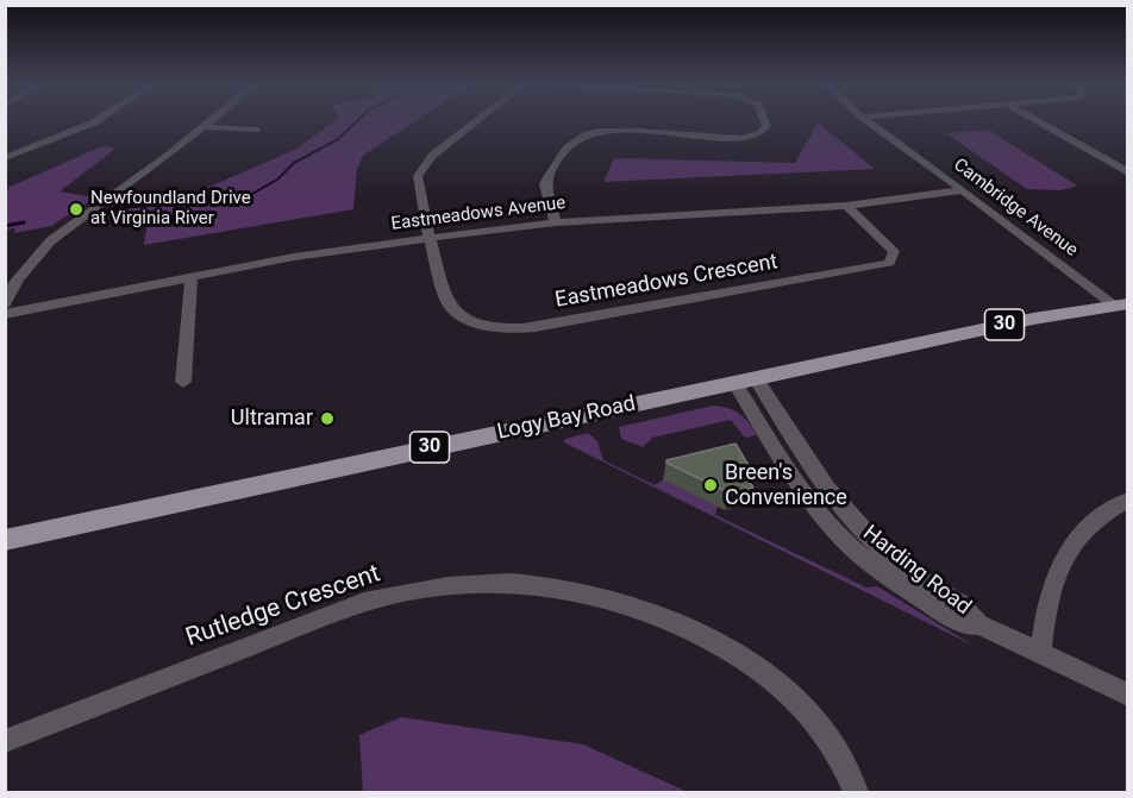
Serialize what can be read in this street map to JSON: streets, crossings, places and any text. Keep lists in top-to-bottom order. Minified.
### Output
{"streets":{"main road":["30","Logy Bay Road"],"street":["Cambridge Avenue","Eastmeadows Avenue","Eastmeadows Crescent","Harding Road","Rutledge Crescent"]},"crossings":[["Cambridge Avenue","Eastmeadows Avenue"],["Cambridge Avenue","Logy Bay Road"],["Eastmeadows Avenue","Eastmeadows Crescent"],["Logy Bay Road","Harding Road"]],"places":["Newfoundland Drive at Virginia River","Ultramar","Breen's Convenience"]}
